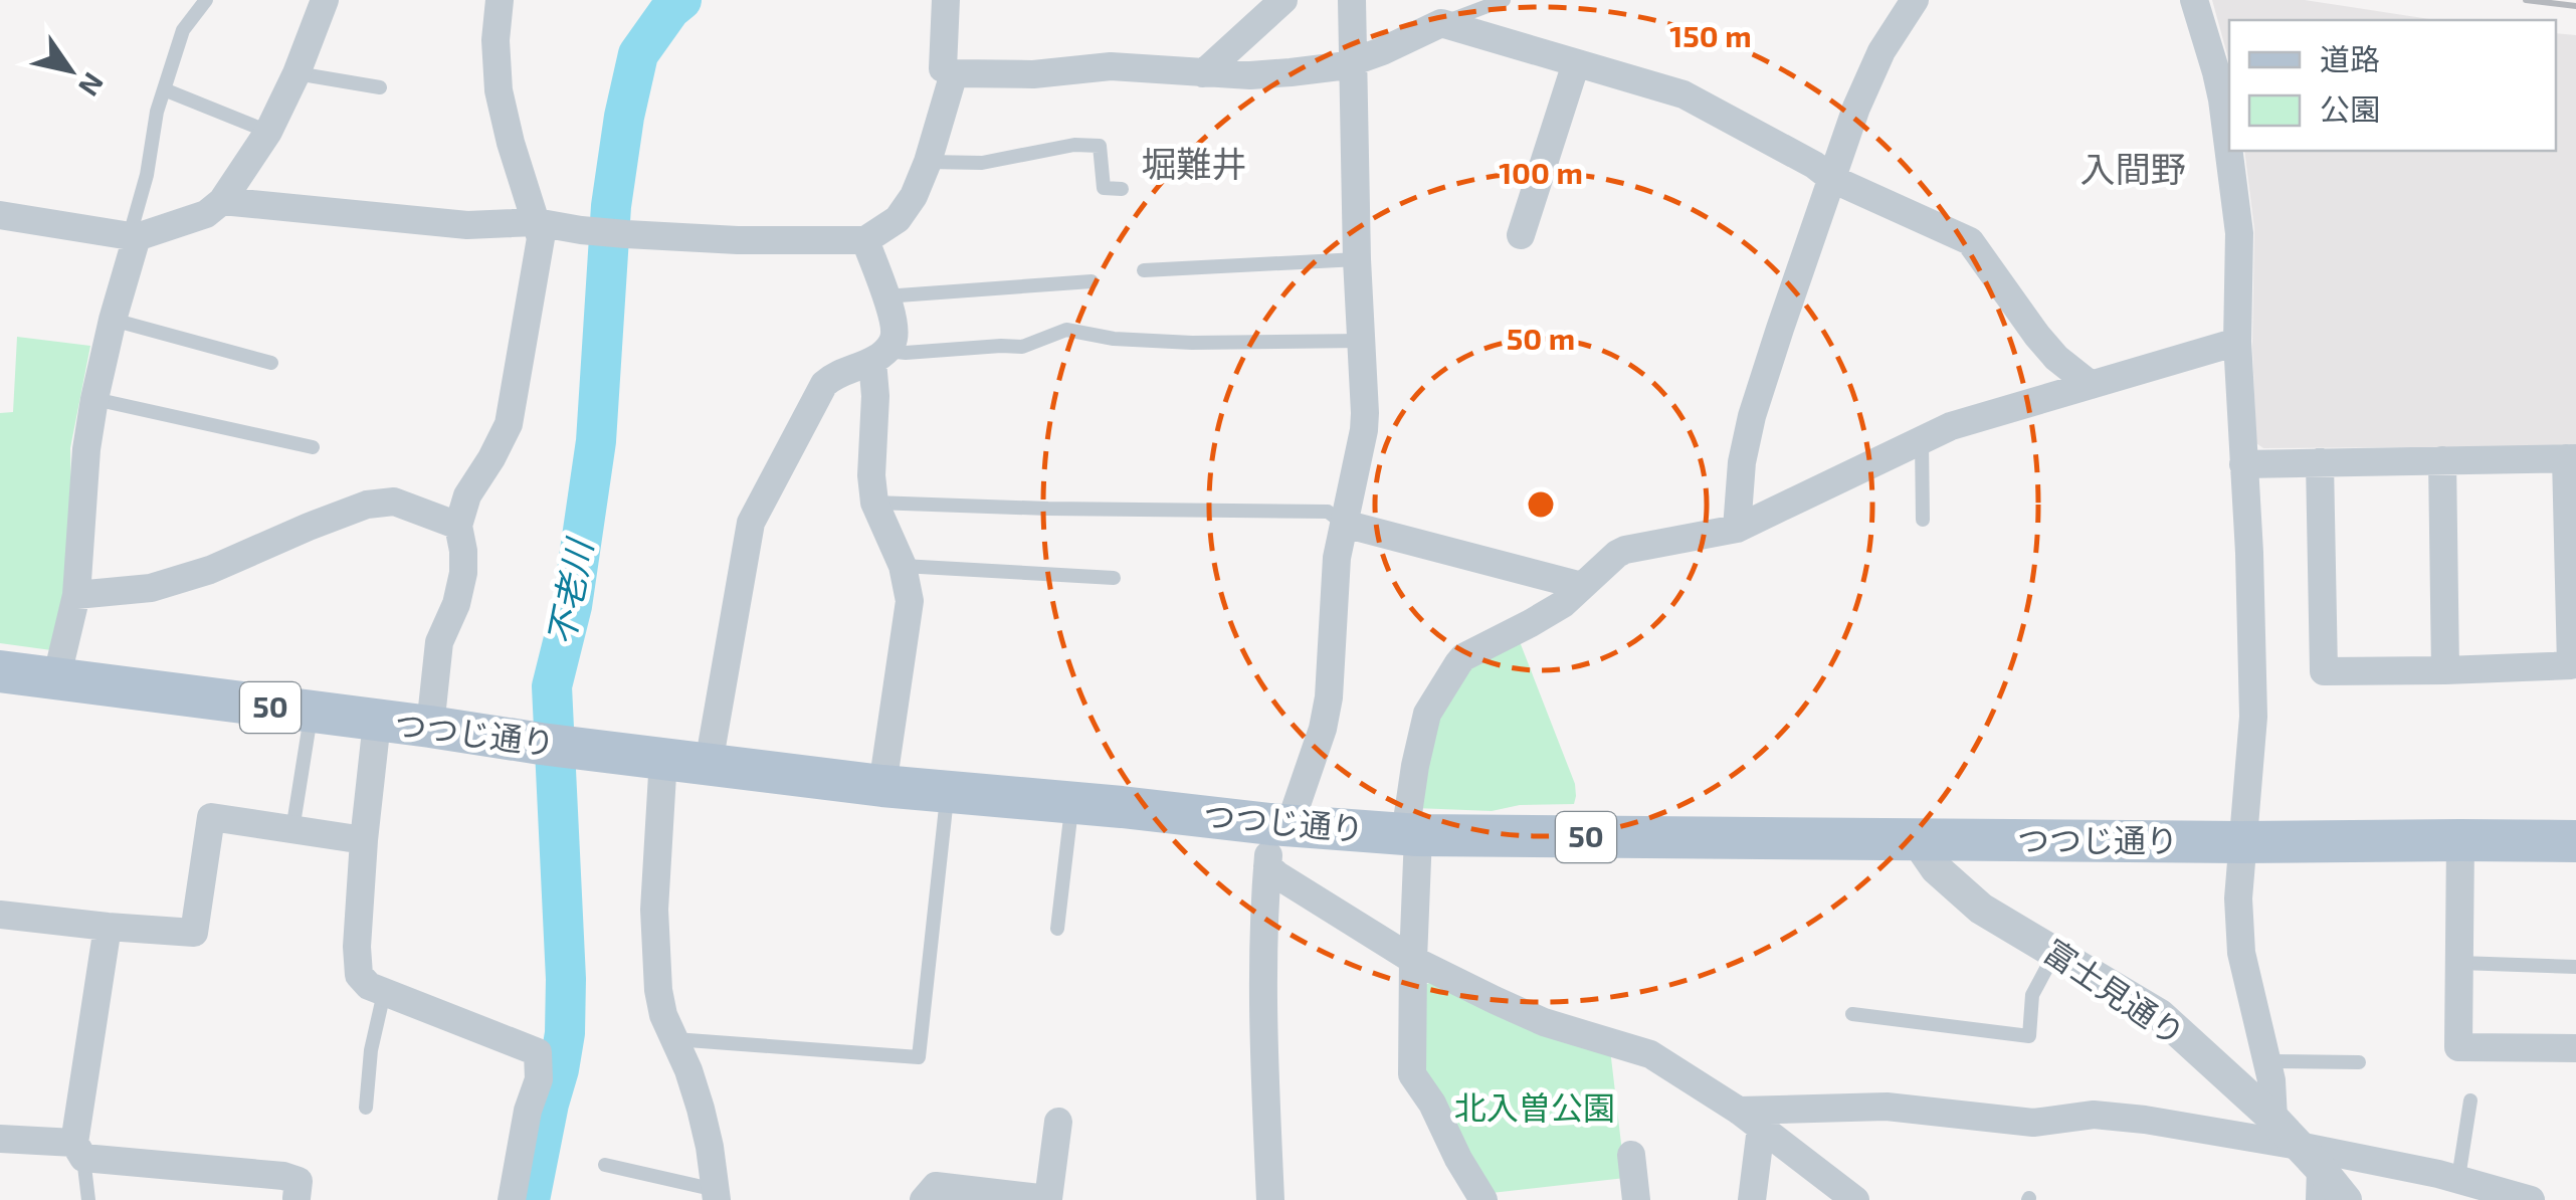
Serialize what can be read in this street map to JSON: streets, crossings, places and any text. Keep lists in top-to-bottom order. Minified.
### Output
{"streets":{"main road":["50","つつじ通り"],"street":["富士見通り"]},"crossings":[["つつじ通り","富士見通り"]],"districts":["堀難井","入間野"],"water":["不老川"],"parks":["北入曽公園"],"legend":["道路","公園"],"north":"bottom right","rings":["150 m","100 m","50 m"]}
